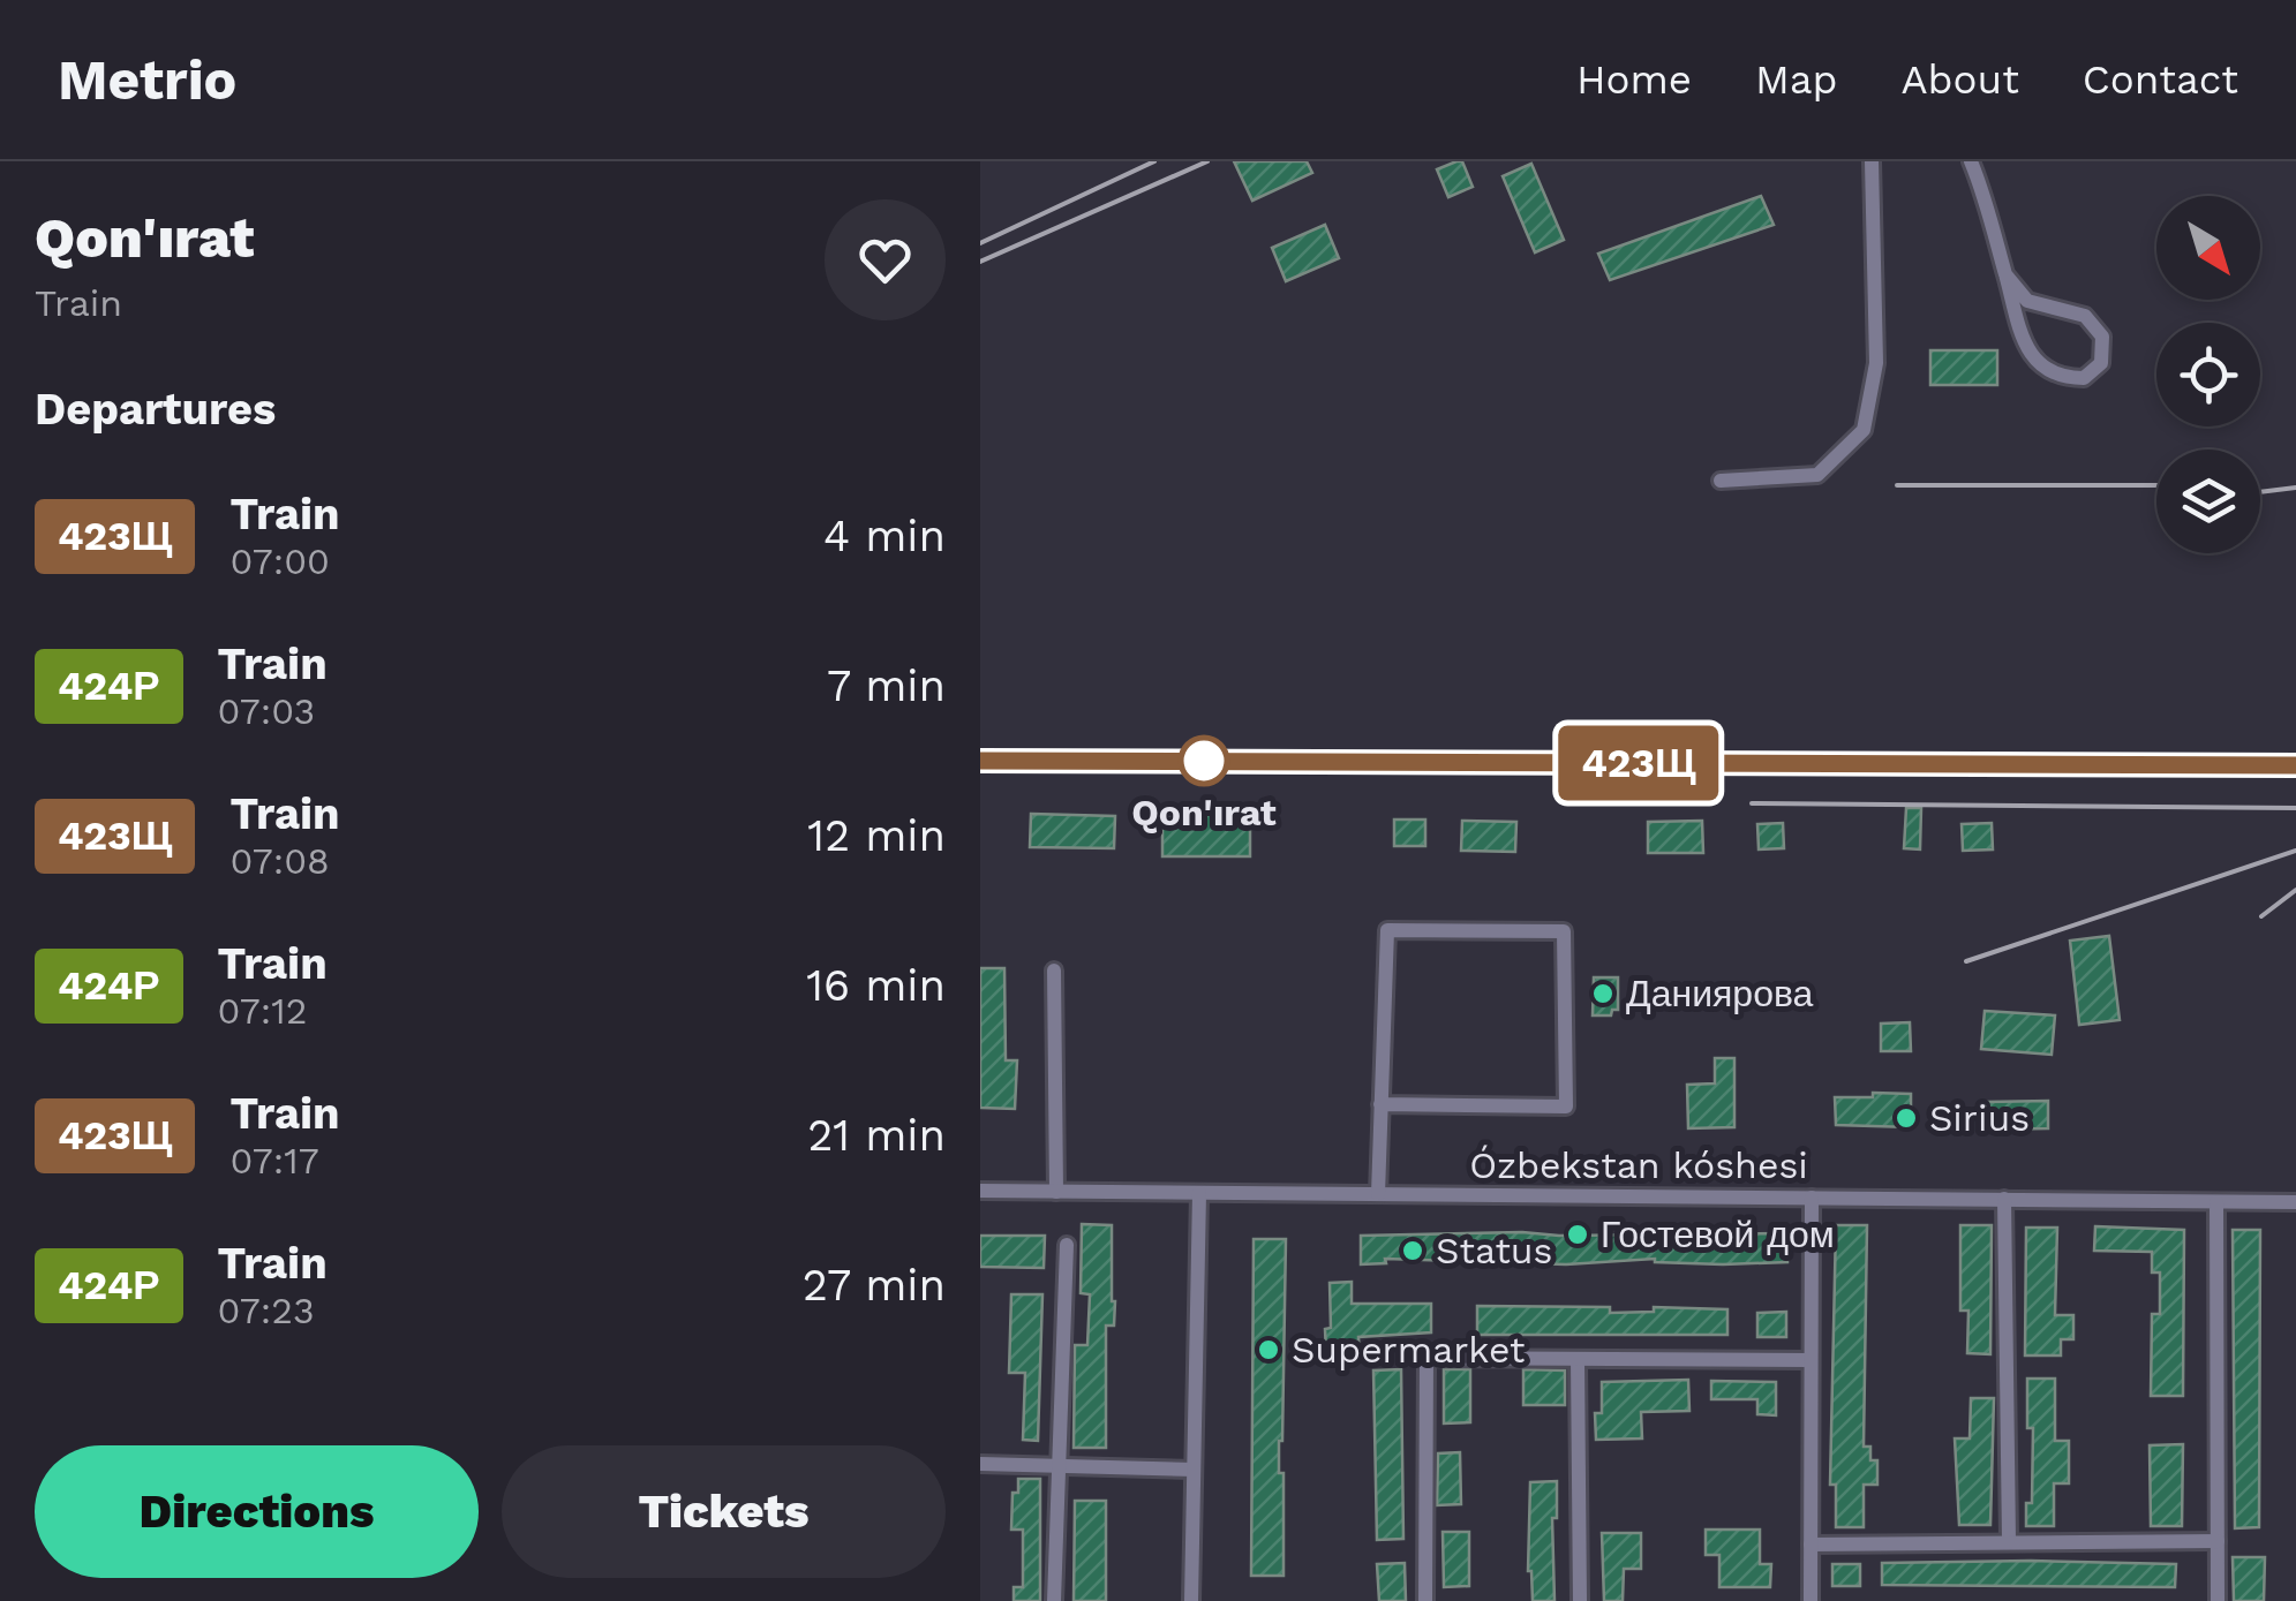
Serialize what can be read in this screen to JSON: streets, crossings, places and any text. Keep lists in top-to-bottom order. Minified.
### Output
{"streets":{"street":["Ózbekstan kóshesi"]},"places":["Qon'ırat","Даниярова","Sirius","Гостевой дом","Status","Supermarket"],"north":"bottom right","page":{"header":"Metrio","nav":["Home","Map","About","Contact"],"heading":[["Qon'ırat","Train"],"Departures"],"on_map":"423Щ","list":[{"mark":"423Щ","name":"Train","note":"07:00","value":"4 min"},{"mark":"424Р","name":"Train","note":"07:03","value":"7 min"},{"mark":"423Щ","name":"Train","note":"07:08","value":"12 min"},{"mark":"424Р","name":"Train","note":"07:12","value":"16 min"},{"mark":"423Щ","name":"Train","note":"07:17","value":"21 min"},{"mark":"424Р","name":"Train","note":"07:23","value":"27 min"}],"buttons":["Directions","Tickets"]}}
